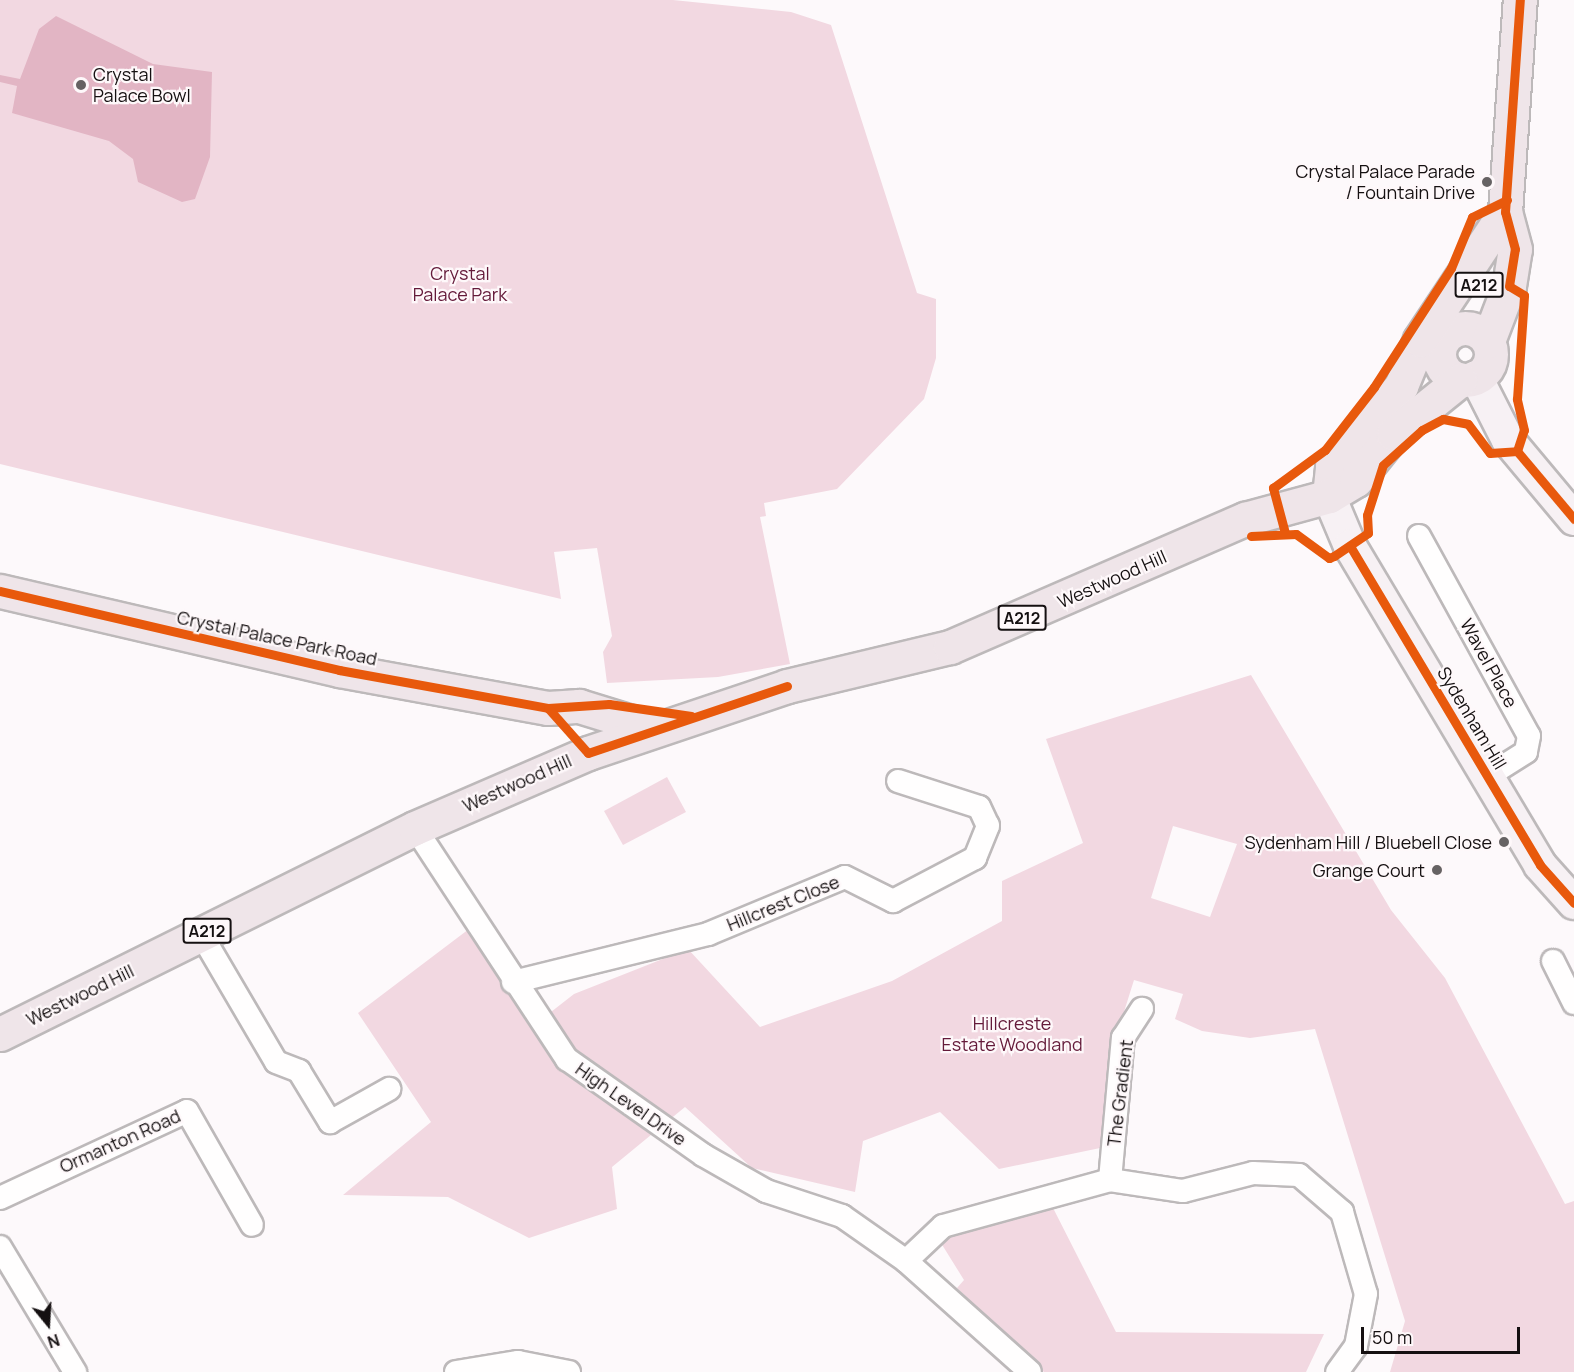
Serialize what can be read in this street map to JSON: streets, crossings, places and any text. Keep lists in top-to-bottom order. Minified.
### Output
{"streets":{"main road":["A212","Westwood Hill","Crystal Palace Park Road"],"street":["Wavel Place","Sydenham Hill","Hillcrest Close","The Gradient","High Level Drive","Ormanton Road"]},"crossings":[["A212","Westwood Hill"],["A212","Sydenham Hill"],["Westwood Hill","Crystal Palace Park Road"],["Westwood Hill","Sydenham Hill"],["Westwood Hill","High Level Drive"],["Wavel Place","Sydenham Hill"],["Hillcrest Close","High Level Drive"]],"parks":["Crystal Palace Park","Hillcreste Estate Woodland"],"places":["Crystal Palace Bowl","Crystal Palace Parade / Fountain Drive","Sydenham Hill / Bluebell Close","Grange Court"],"scale_bar":"50 m","north":"bottom"}
